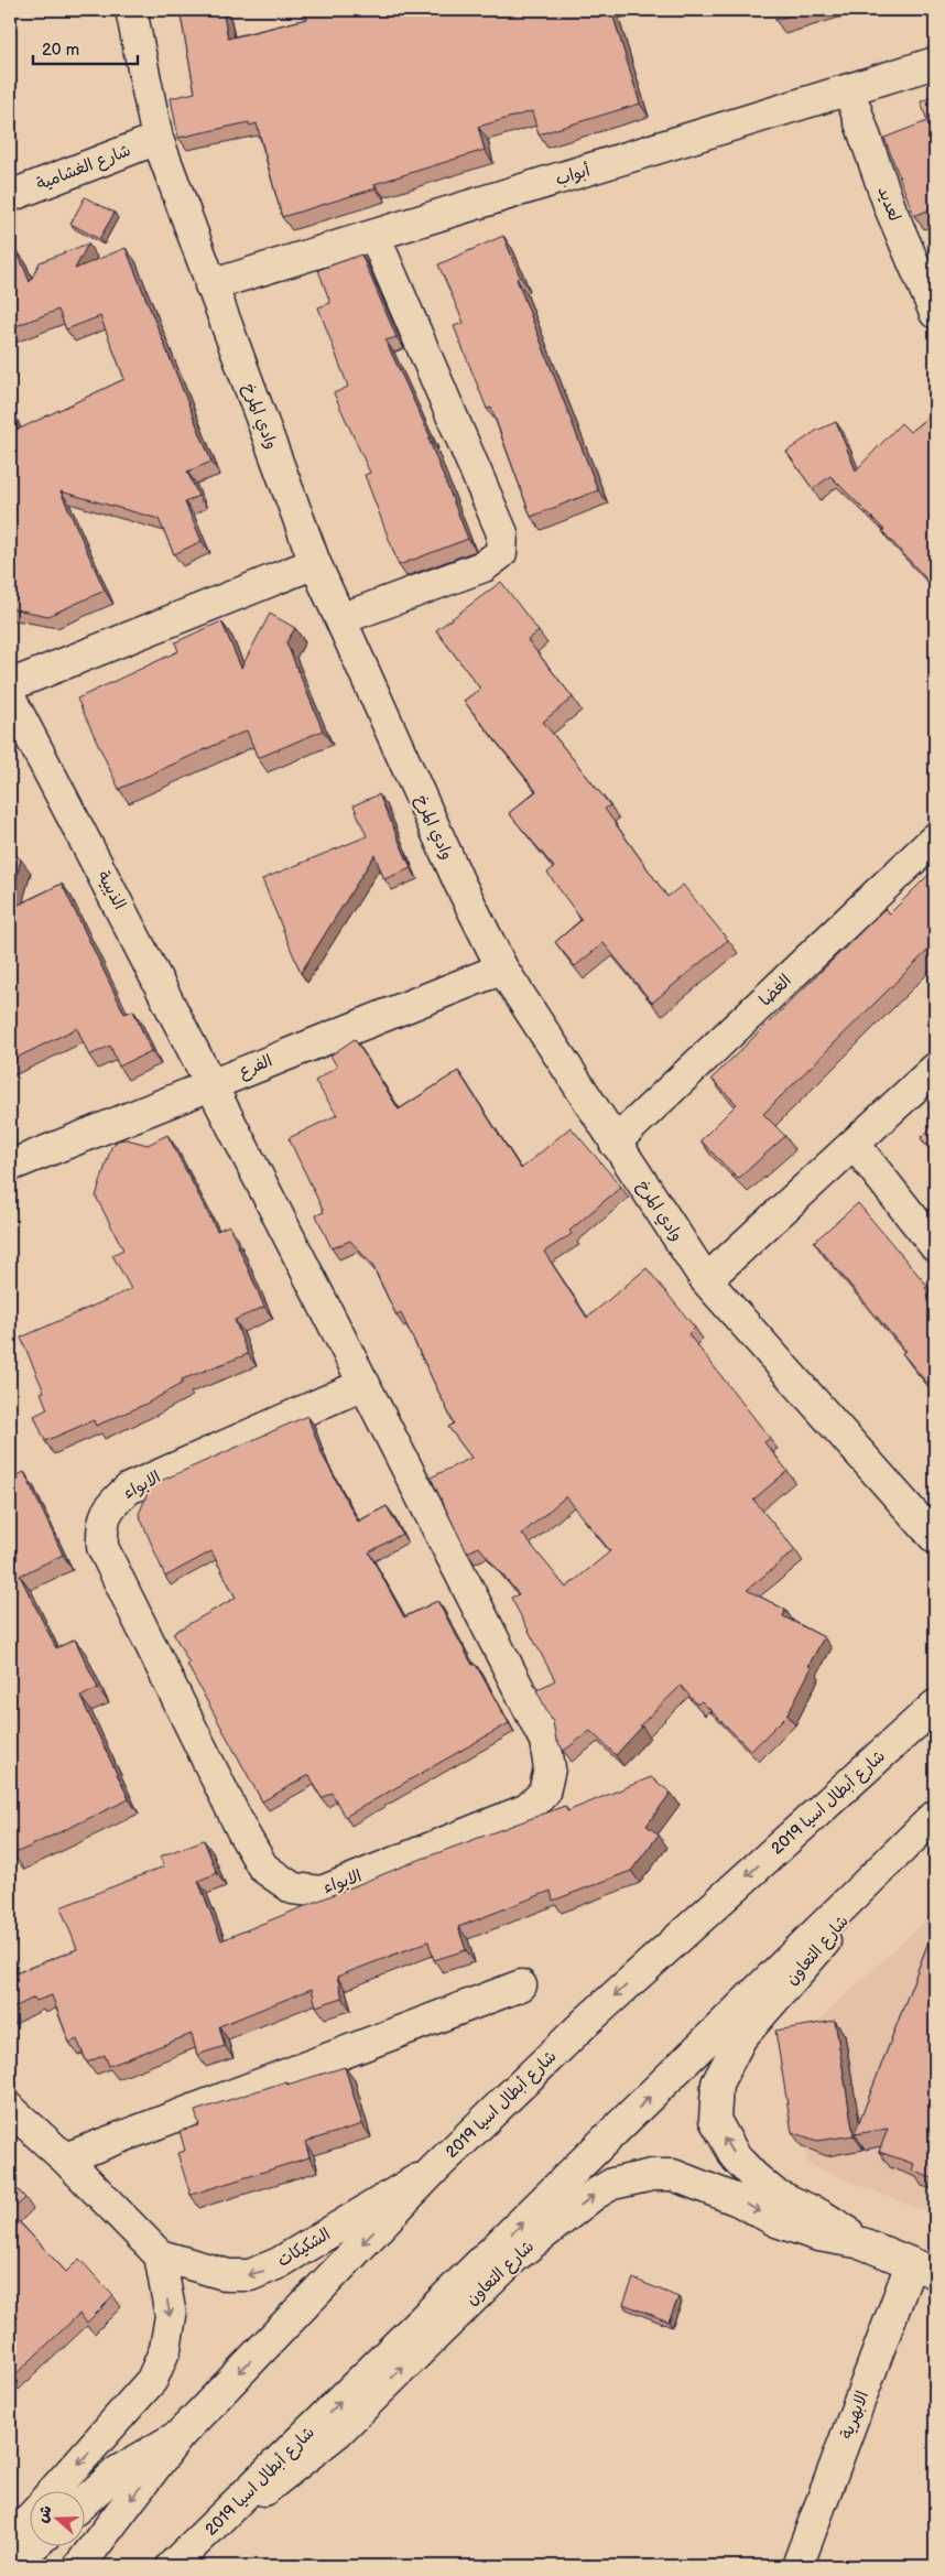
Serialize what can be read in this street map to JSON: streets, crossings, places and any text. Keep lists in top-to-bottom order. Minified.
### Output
{"streets":{"main road":["شارع الغشامية","أبواب","لعديد","وادي المرخ","الذيبية","الغضا","الفرع","الابواء","شارع أبطال اسيا 2019","شارع التعاون","الشكيكات","الابهرية"]},"crossings":[["شارع الغشامية","وادي المرخ"],["أبواب","لعديد"],["أبواب","وادي المرخ"],["وادي المرخ","الغضا"],["وادي المرخ","الفرع"],["الذيبية","الفرع"],["الذيبية","الابواء"],["الفرع","الابواء"],["شارع أبطال اسيا 2019","شارع التعاون"],["شارع أبطال اسيا 2019","الشكيكات"],["شارع التعاون","الابهرية"]],"scale_bar":"20 m","north":"left"}
